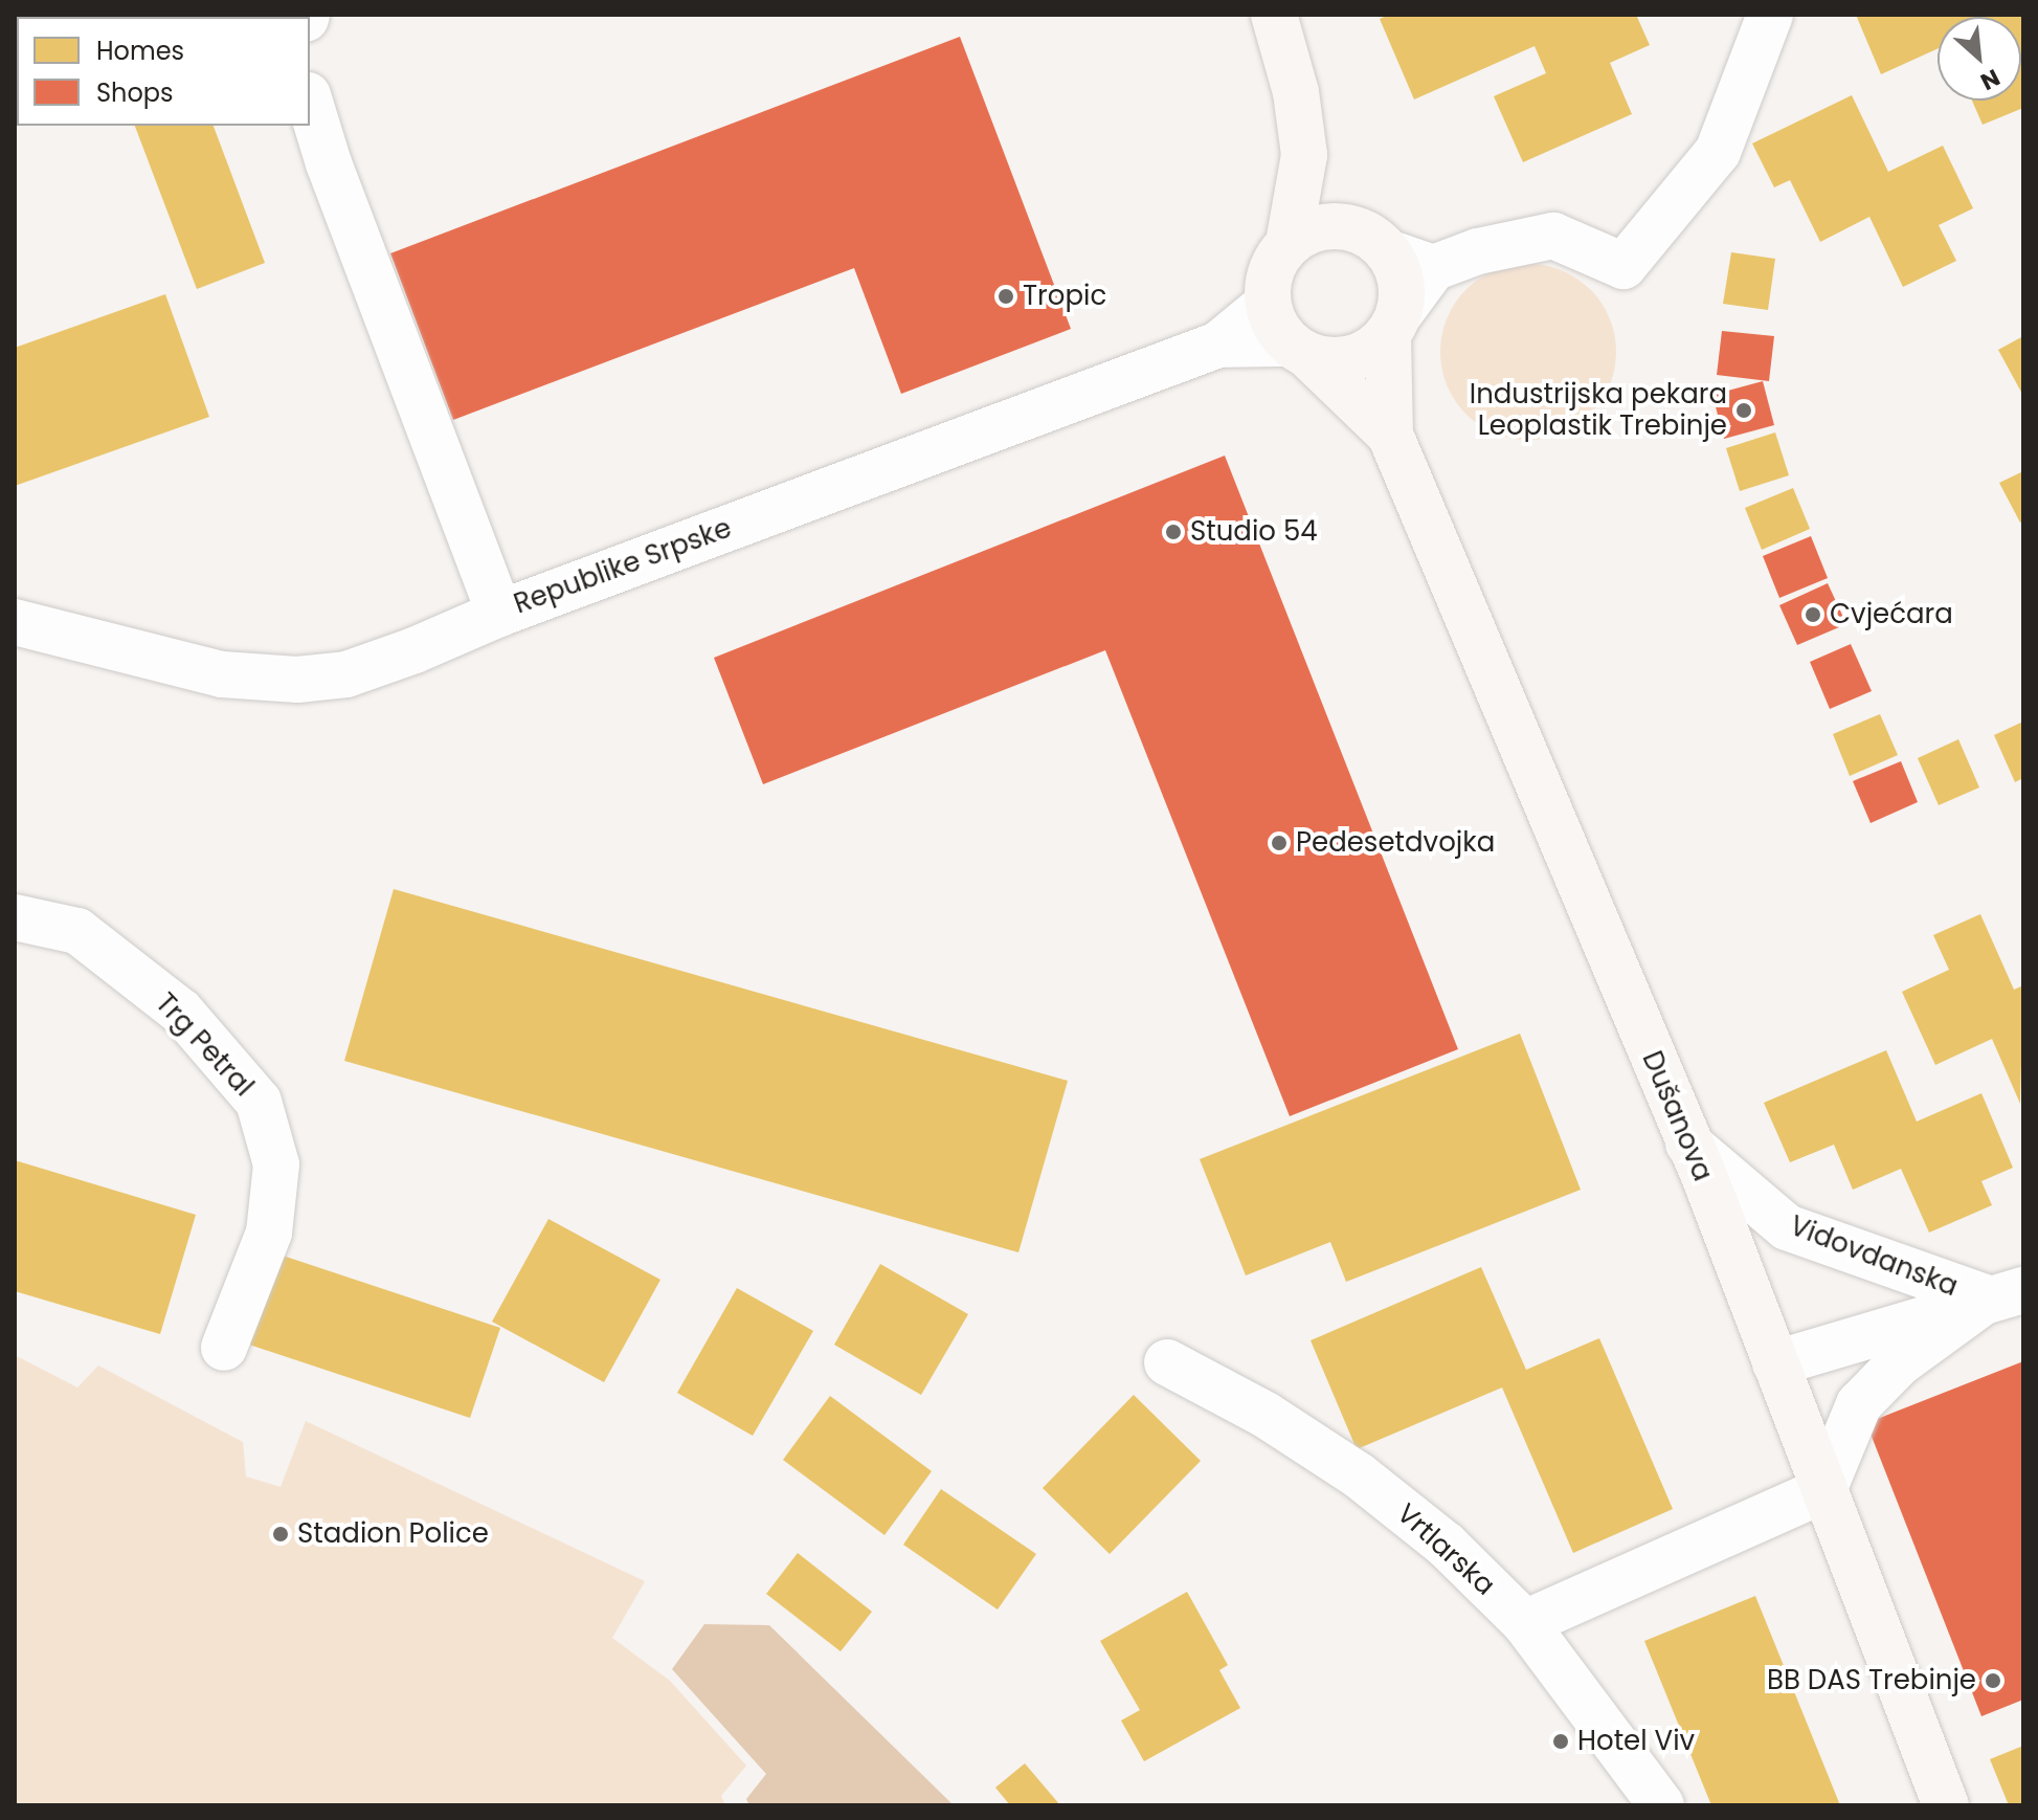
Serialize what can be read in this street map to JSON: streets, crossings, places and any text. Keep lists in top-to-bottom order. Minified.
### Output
{"streets":{"street":["Republike Srpske","Trg Petral","Dušanova","Vidovdanska","Vrtlarska"]},"crossings":[["Dušanova","Vidovdanska"]],"places":["Tropic","Industrijska pekara Leoplastik Trebinje","Studio 54","Cvjećara","Pedesetdvojka","Stadion Police","BB DAS Trebinje","Hotel Viv"],"legend":["Homes","Shops"],"north":"bottom right"}
